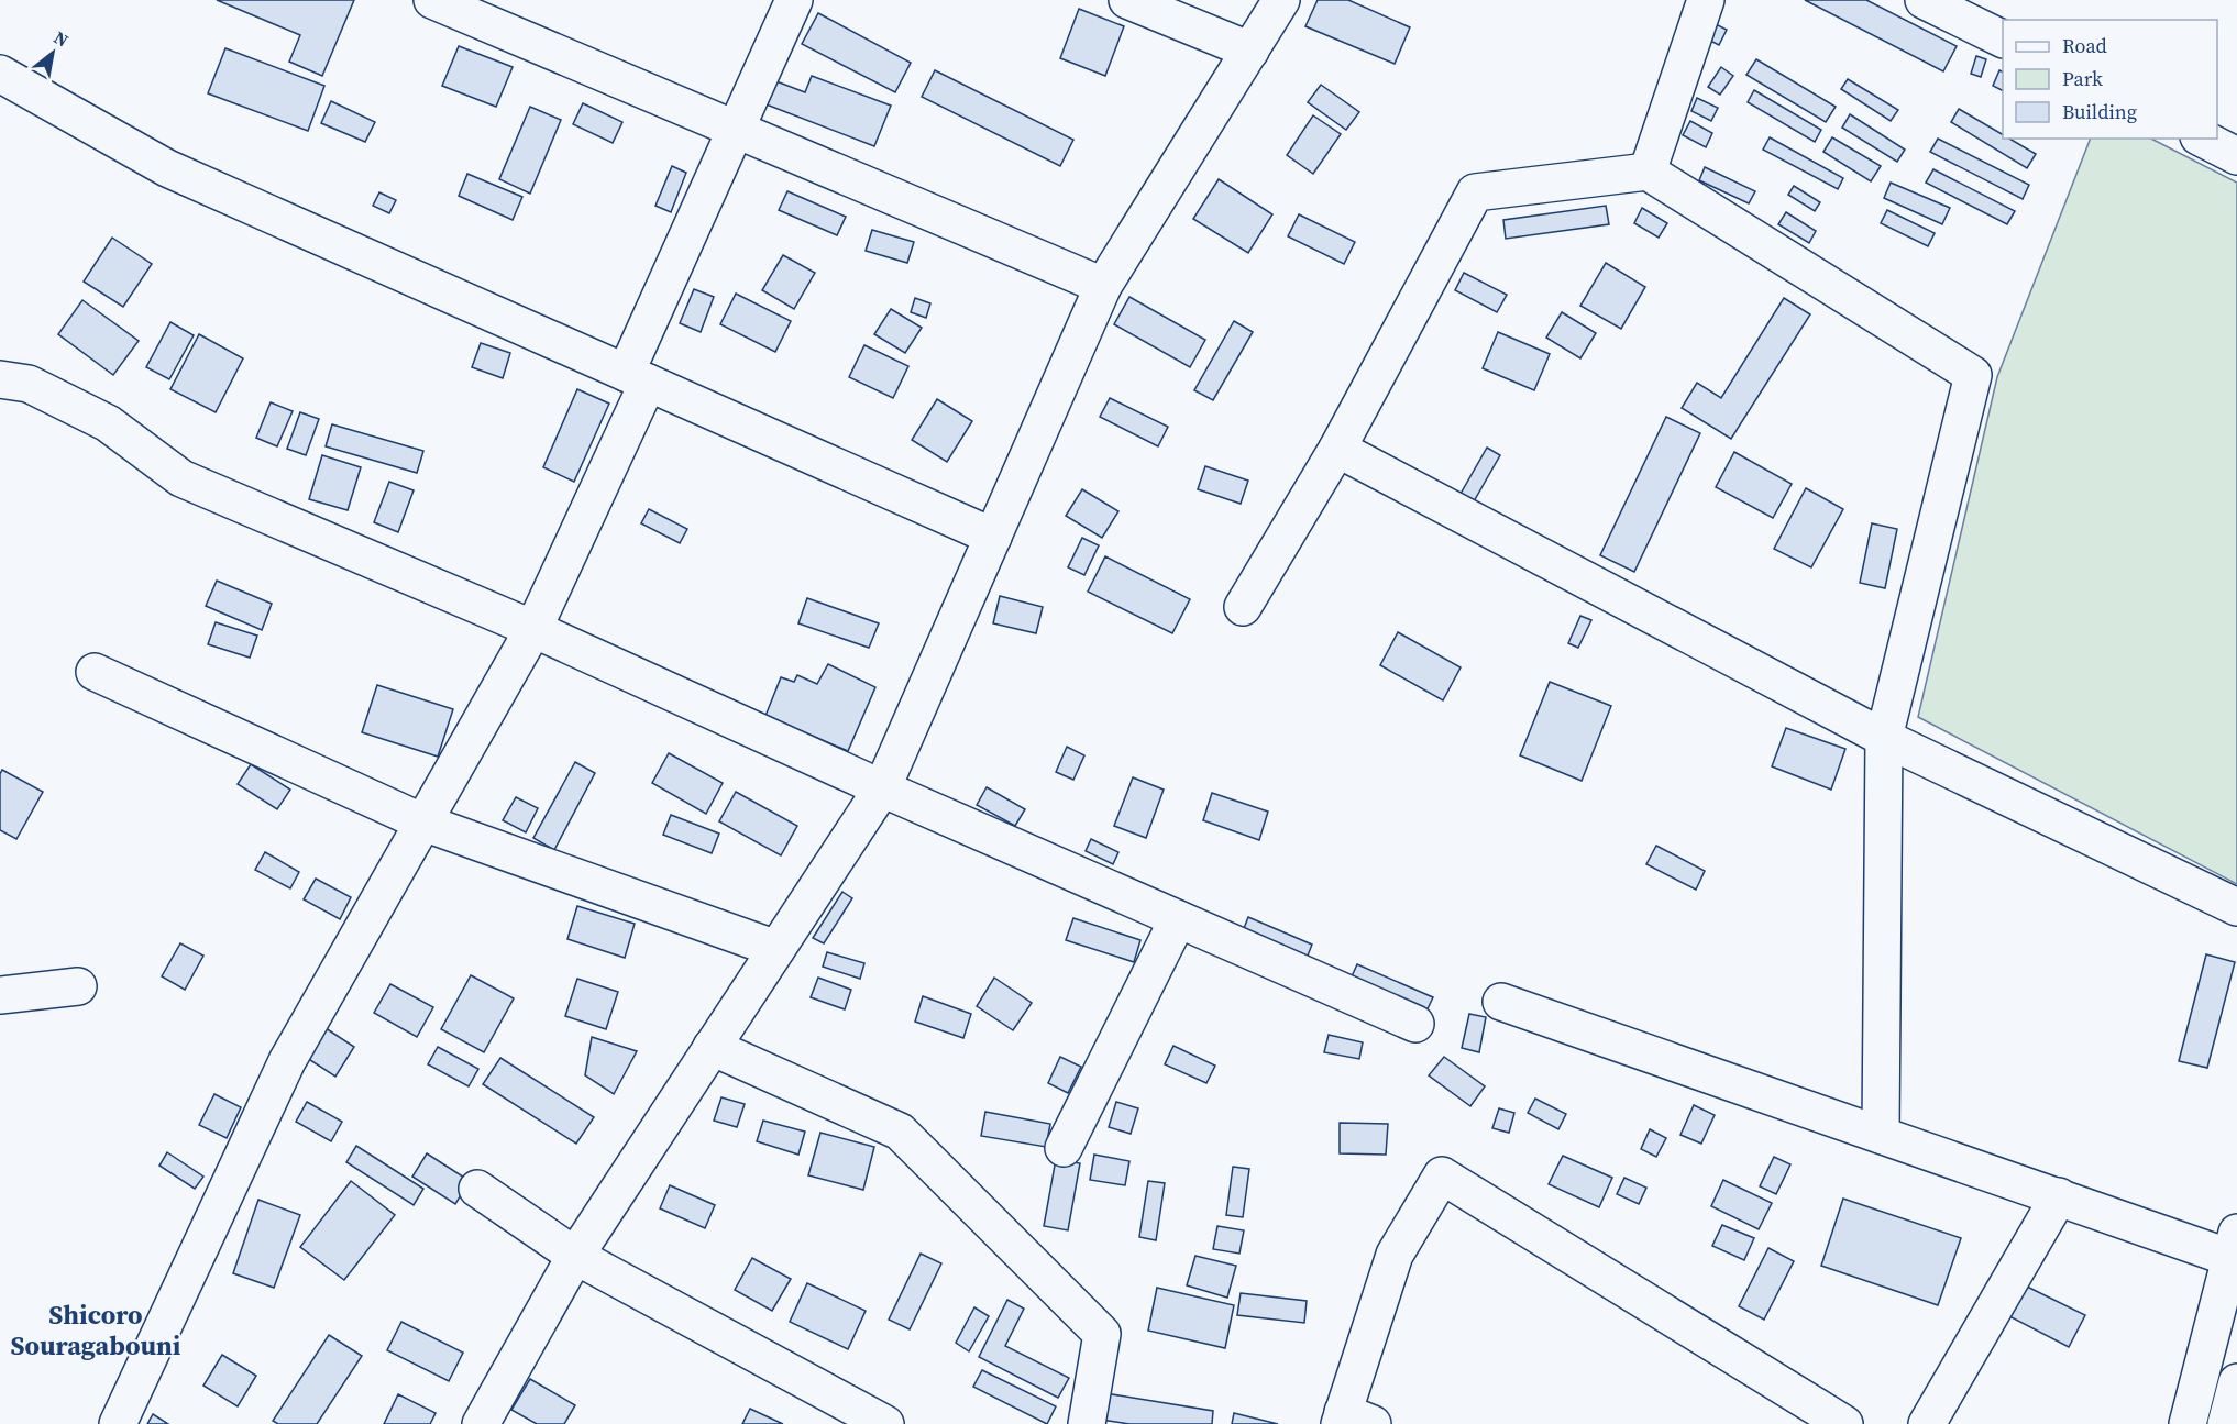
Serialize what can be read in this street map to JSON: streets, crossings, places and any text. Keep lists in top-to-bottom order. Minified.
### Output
{"districts":["Shicoro Souragabouni"],"legend":["Road","Park","Building"],"north":"top right"}
